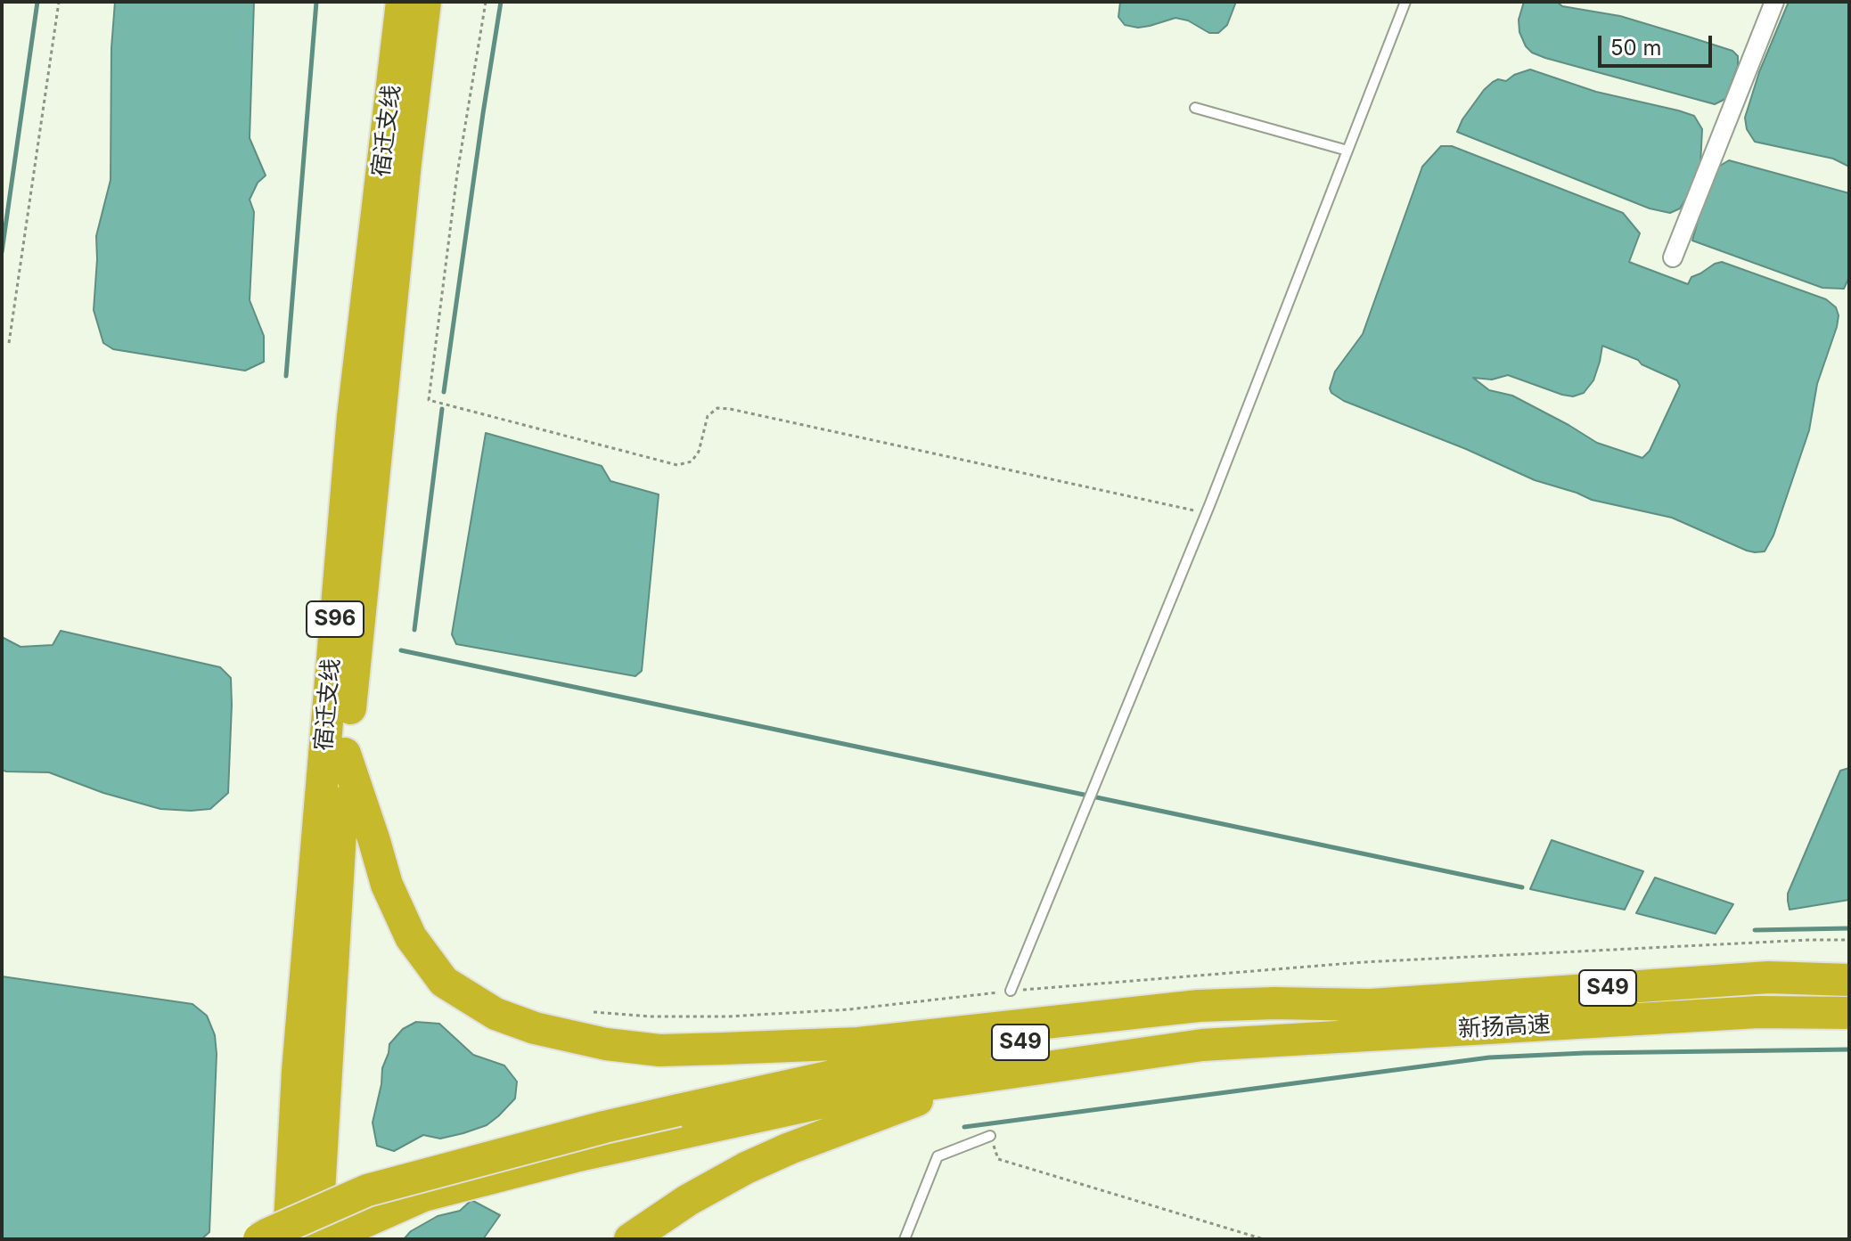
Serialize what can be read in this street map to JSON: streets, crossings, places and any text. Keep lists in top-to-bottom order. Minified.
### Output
{"streets":{"highway":["宿迁支线","S96","S49","新扬高速"]},"crossings":[["S49","新扬高速"]],"scale_bar":"50 m"}
